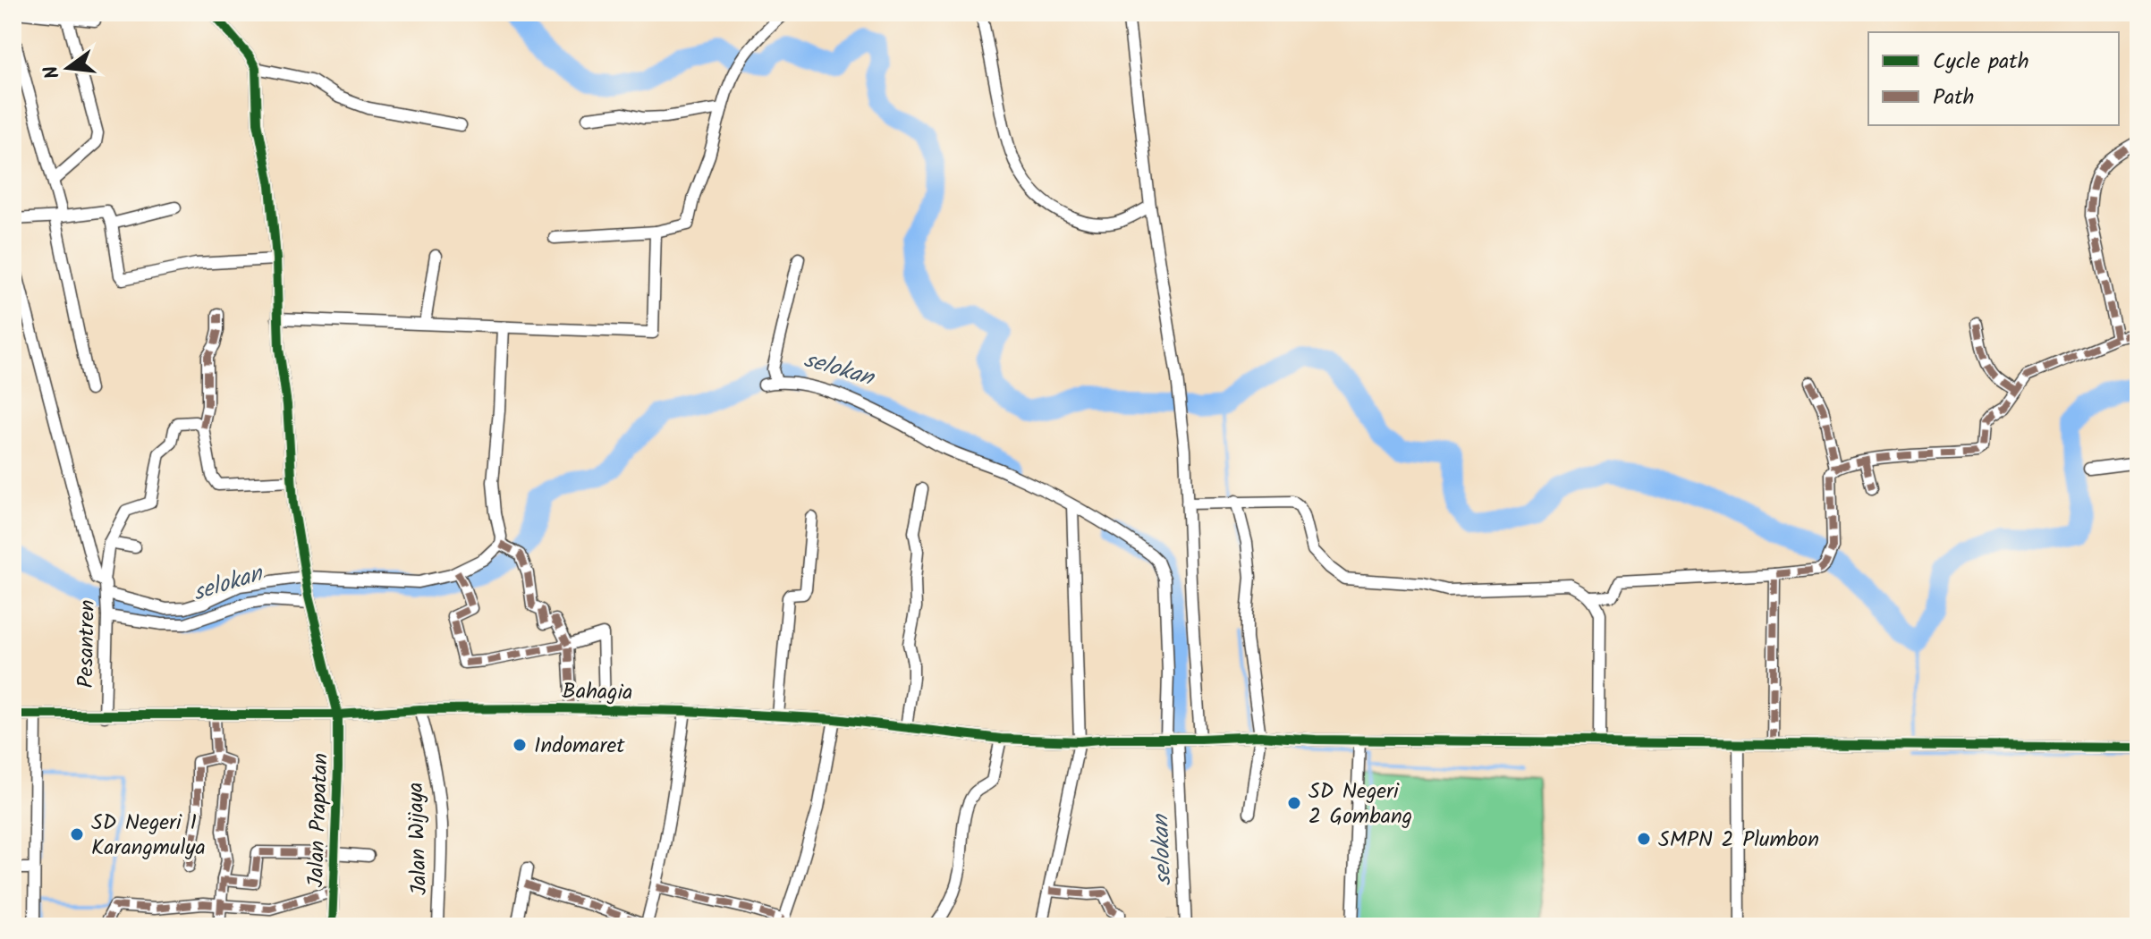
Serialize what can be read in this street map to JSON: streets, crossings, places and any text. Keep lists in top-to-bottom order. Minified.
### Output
{"streets":{"street":["Pesantren","Bahagia","Jalan Prapatan","Jalan Wijaya"]},"crossings":[["Pesantren","Bahagia"],["Bahagia","Jalan Prapatan"],["Bahagia","Jalan Wijaya"]],"water":["selokan"],"places":["Indomaret","SD Negeri 2 Gombang","SD Negeri 1 Karangmulya","SMPN 2 Plumbon"],"legend":["Cycle path","Path"],"north":"left"}
